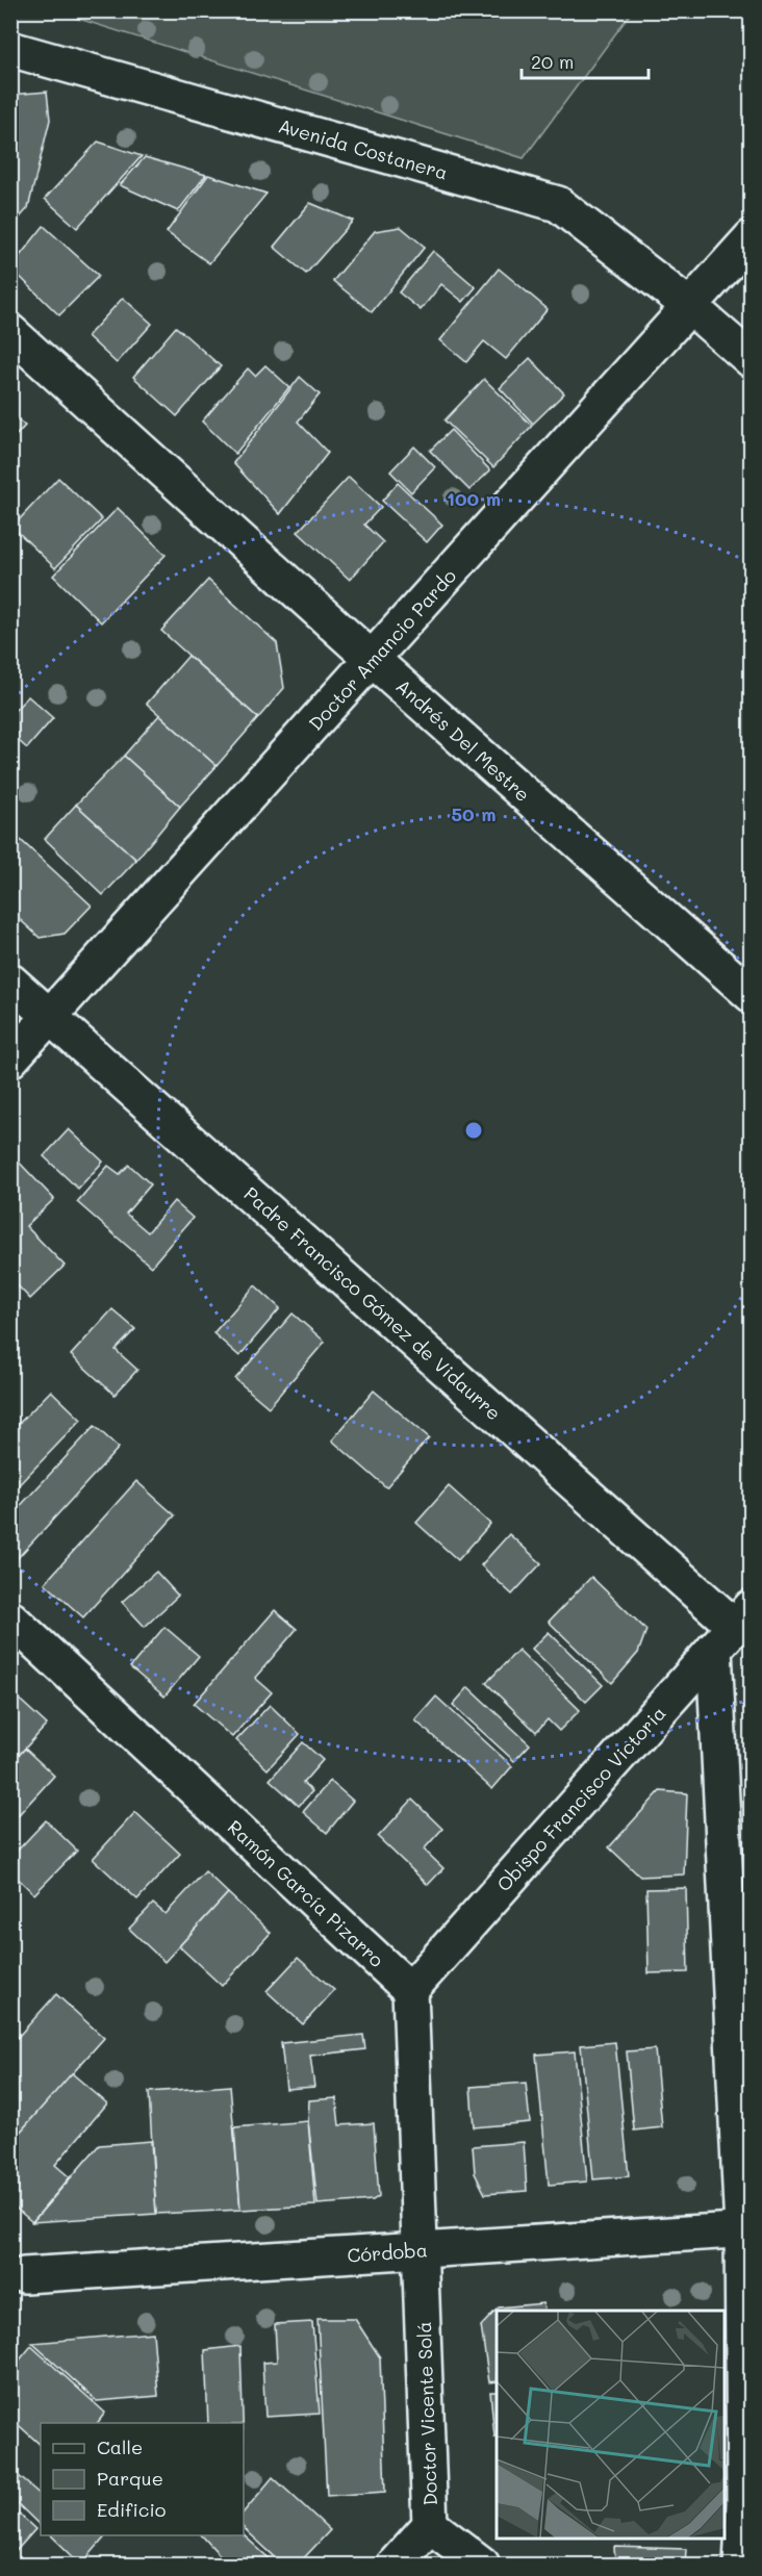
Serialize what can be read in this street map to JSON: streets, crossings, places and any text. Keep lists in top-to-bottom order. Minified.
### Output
{"streets":{"street":["Avenida Costanera","Doctor Amancio Pardo","Andrés Del Mestre","Padre Francisco Gómez de Vidaurre","Obispo Francisco Victoria","Ramón García Pizarro","Córdoba","Doctor Vicente Solá"]},"crossings":[["Avenida Costanera","Doctor Amancio Pardo"],["Doctor Amancio Pardo","Andrés Del Mestre"],["Doctor Amancio Pardo","Padre Francisco Gómez de Vidaurre"],["Padre Francisco Gómez de Vidaurre","Obispo Francisco Victoria"],["Obispo Francisco Victoria","Ramón García Pizarro"],["Córdoba","Doctor Vicente Solá"]],"legend":["Calle","Parque","Edificio"],"scale_bar":"20 m","rings":["100 m","50 m"]}
